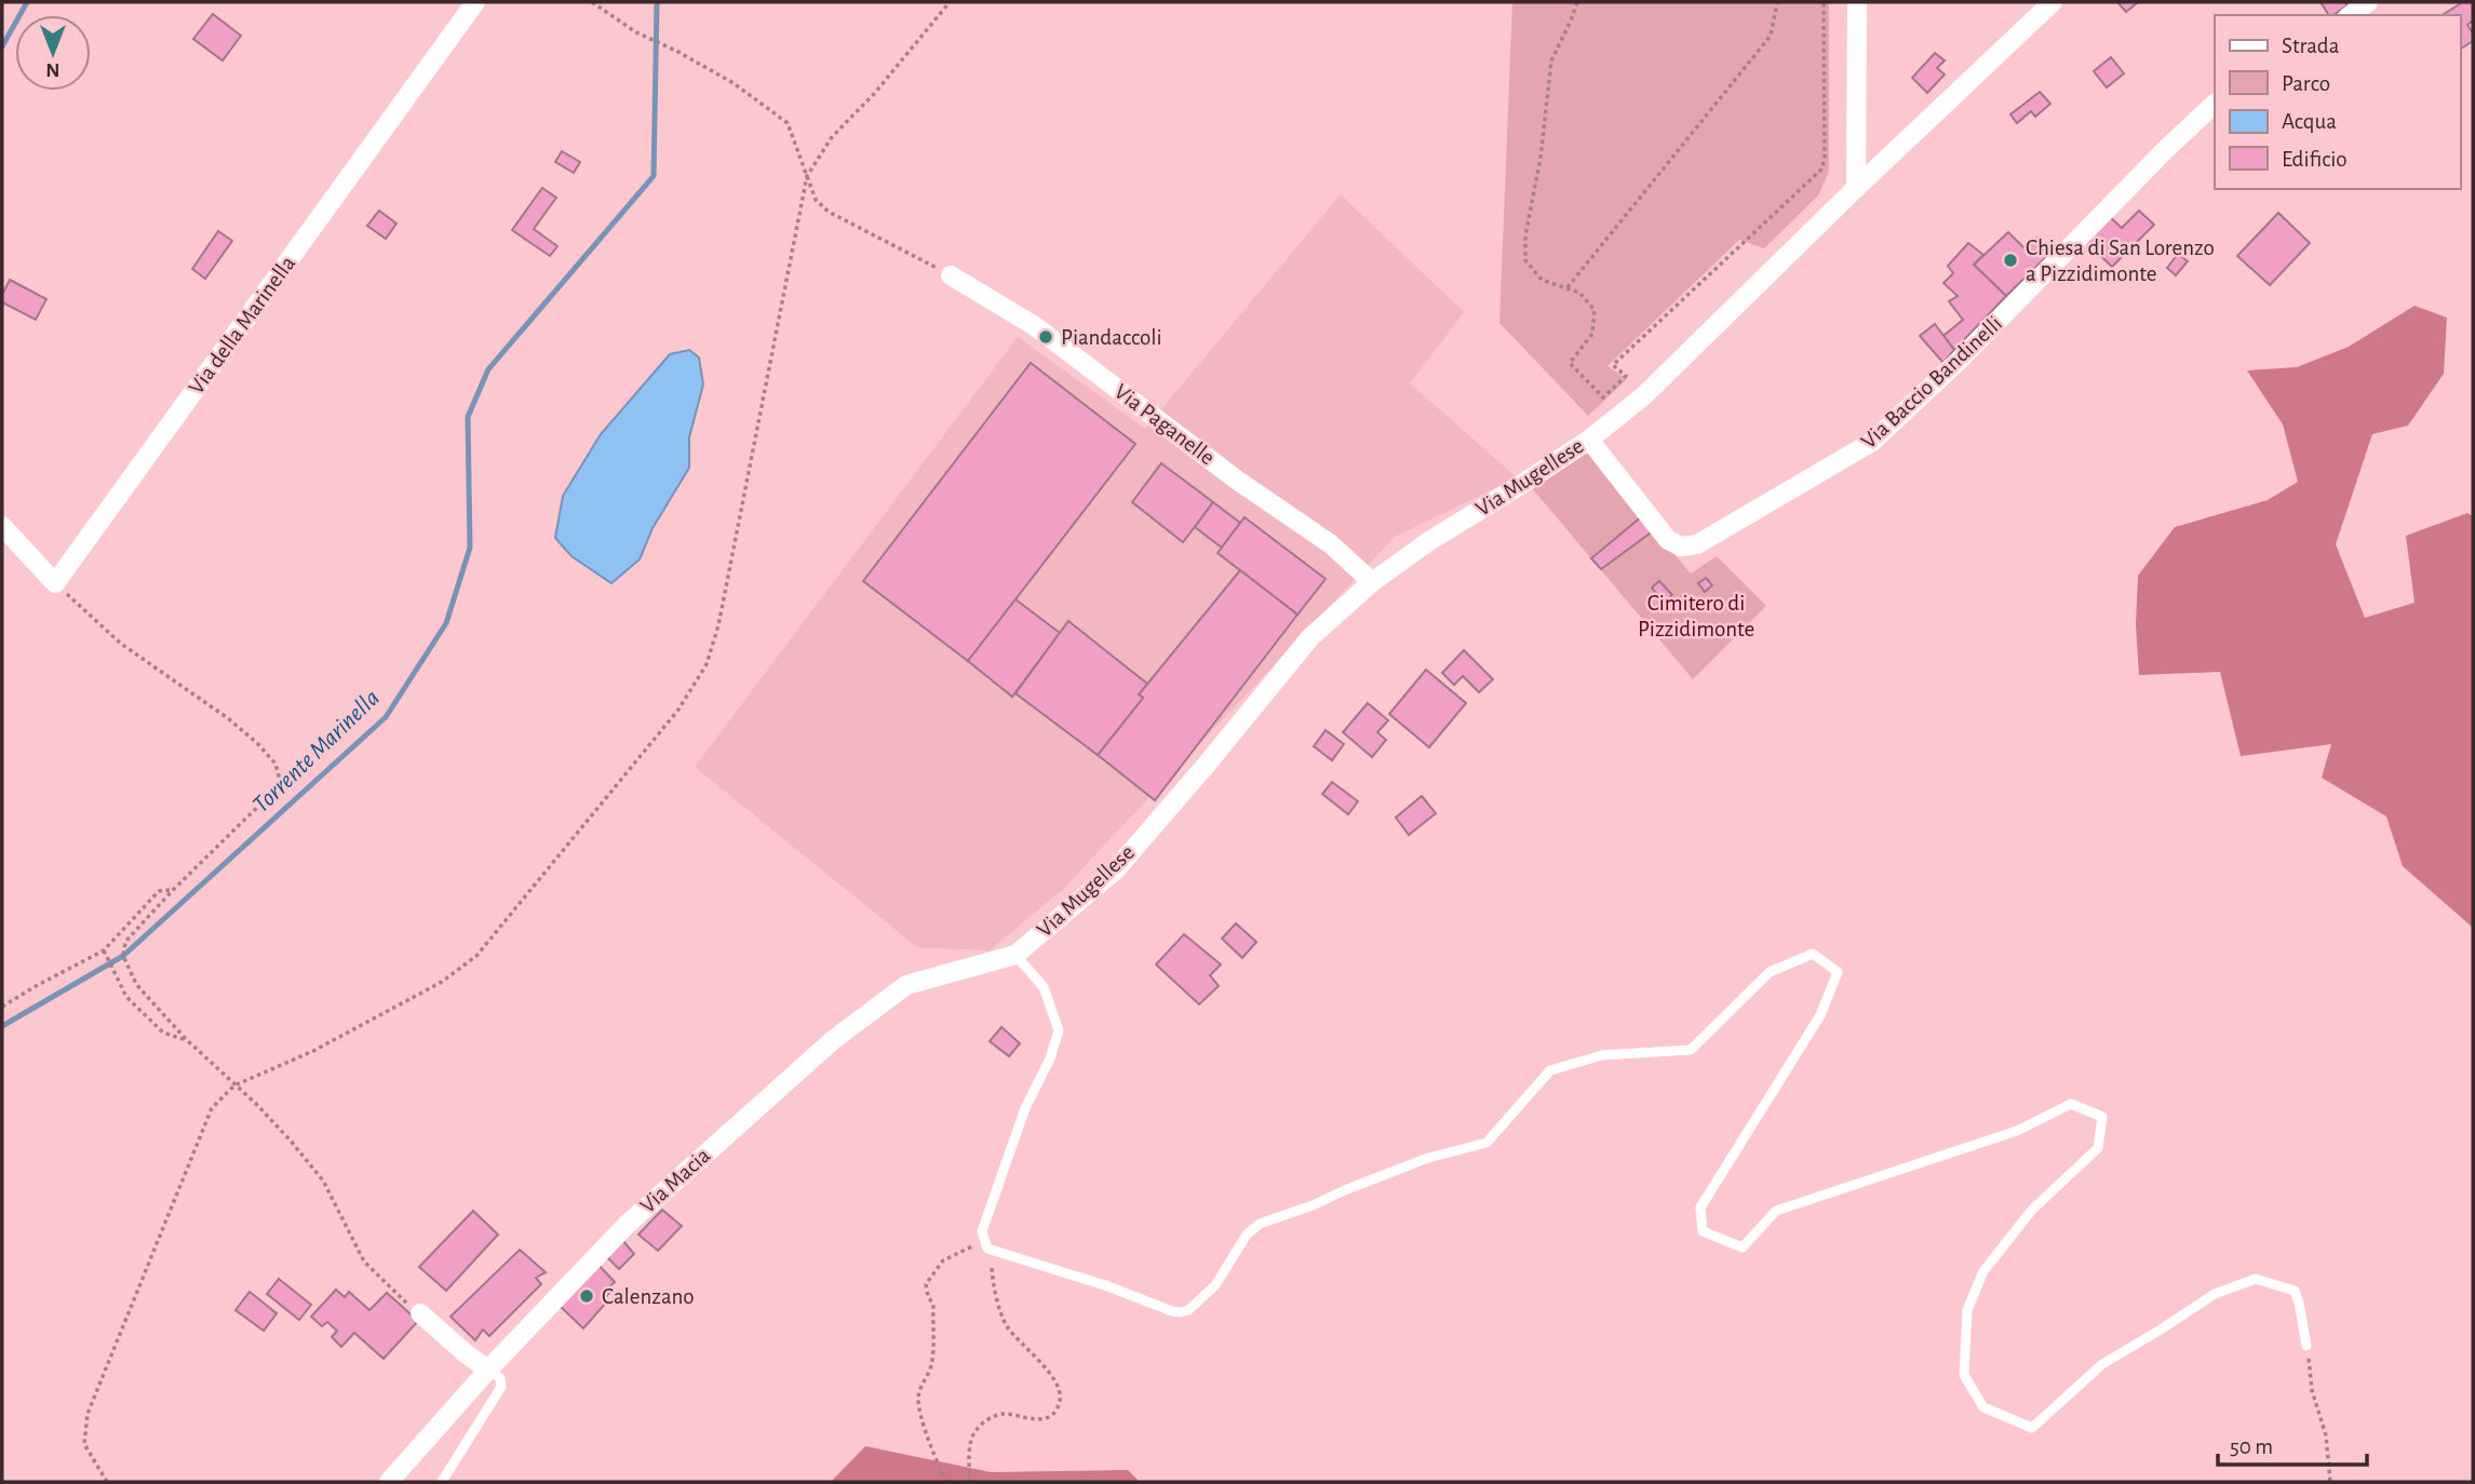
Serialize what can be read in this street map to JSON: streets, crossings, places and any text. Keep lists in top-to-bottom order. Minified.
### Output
{"streets":{"street":["Via della Marinella","Via Baccio Bandinelli","Via Paganelle","Via Mugellese","Via Macia"]},"crossings":[["Via Baccio Bandinelli","Via Mugellese"],["Via Paganelle","Via Mugellese"],["Via Mugellese","Via Macia"]],"water":["Torrente Marinella"],"parks":["Cimitero di Pizzidimonte"],"places":["Chiesa di San Lorenzo a Pizzidimonte","Piandaccoli","Calenzano"],"legend":["Strada","Parco","Acqua","Edificio"],"scale_bar":"50 m","north":"bottom"}
